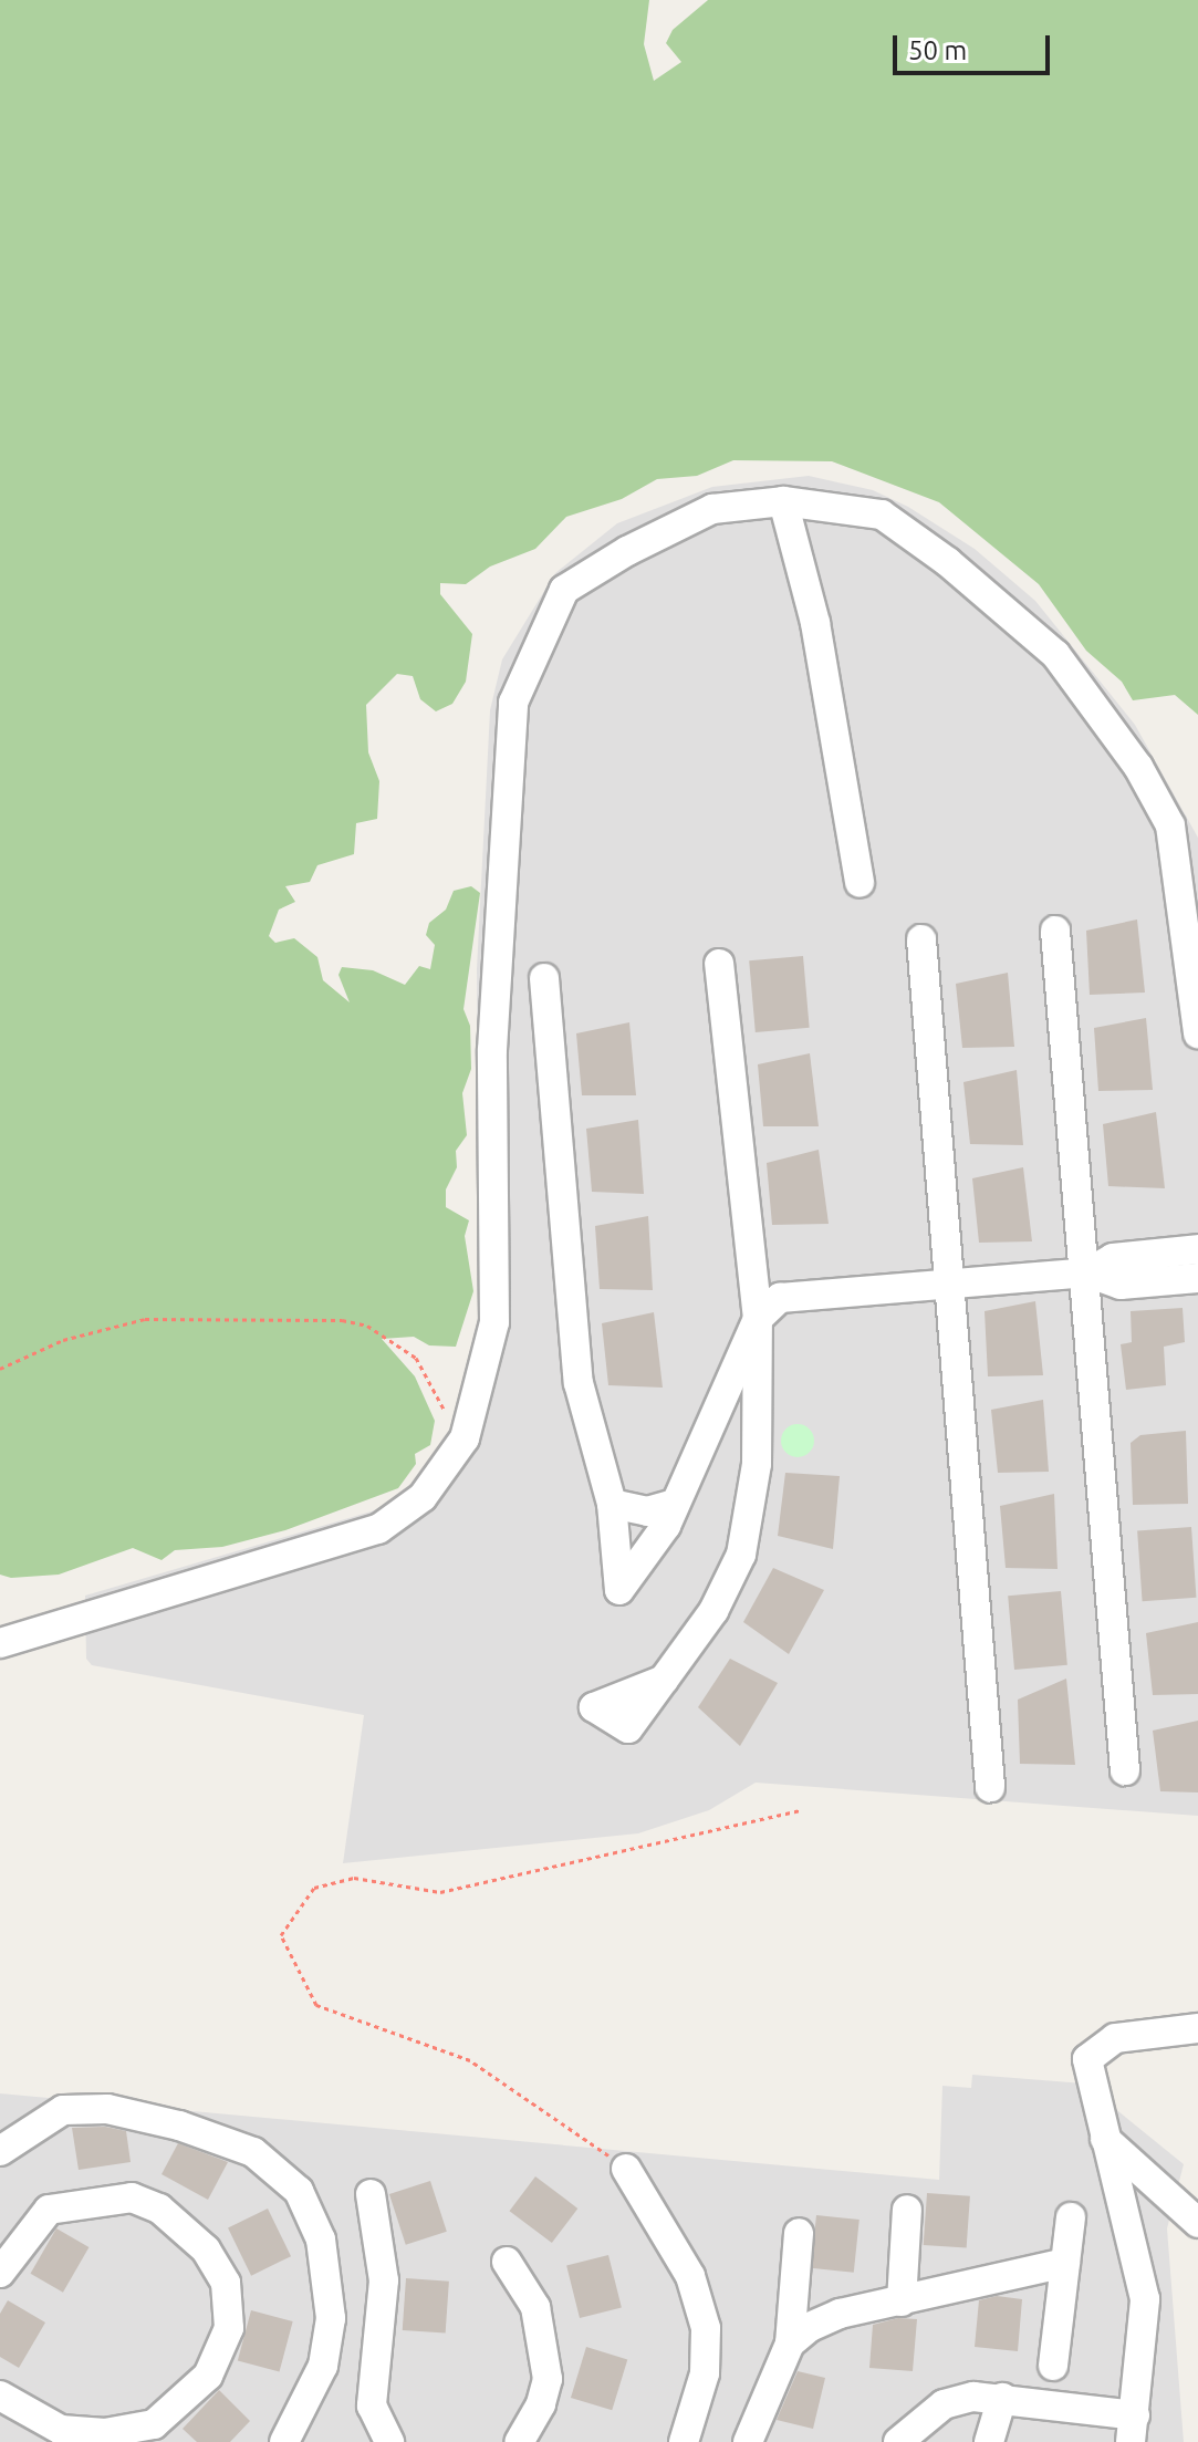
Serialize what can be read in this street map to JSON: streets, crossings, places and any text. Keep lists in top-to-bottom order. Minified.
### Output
{"scale_bar":"50 m"}
